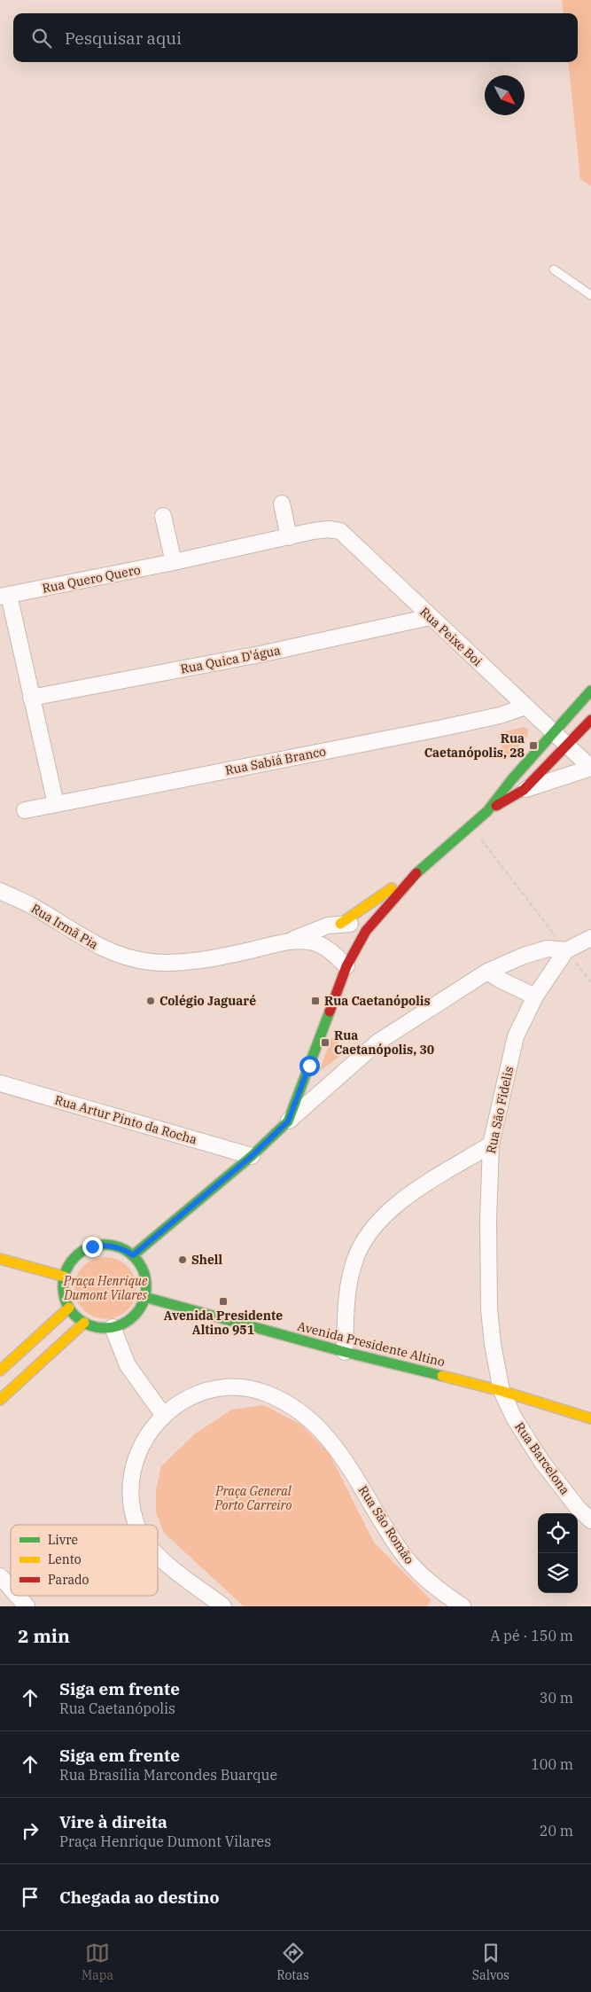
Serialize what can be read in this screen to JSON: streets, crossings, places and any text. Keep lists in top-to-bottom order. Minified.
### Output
{"streets":{"main road":["Avenida Presidente Altino"],"street":["Rua Quero Quero","Rua Peixe Boi","Rua Quica D'água","Rua Sabiá Branco","Rua Irmã Pia","Rua São Fidelis","Rua Artur Pinto da Rocha","Rua Barcelona","Rua São Romão"]},"crossings":[["Rua Quero Quero","Rua Peixe Boi"],["Rua Peixe Boi","Rua Quica D'água"],["Rua Peixe Boi","Rua Sabiá Branco"],["Rua São Fidelis","Avenida Presidente Altino"],["Rua São Fidelis","Rua Barcelona"],["Avenida Presidente Altino","Rua Barcelona"]],"parks":["Praça Henrique Dumont Vilares","Praça General Porto Carreiro"],"places":{"transit":["Rua Caetanópolis, 28","Rua Caetanópolis","Rua Caetanópolis, 30","Avenida Presidente Altino 951"],"other":["Colégio Jaguaré","Shell"]},"legend":["Livre","Lento","Parado"],"north":"bottom right","page":{"search":"Pesquisar aqui","heading":["2 min","A pé · 150 m"],"list":[["Siga em frente","Rua Caetanópolis","30 m"],["Siga em frente","Rua Brasília Marcondes Buarque","100 m"],["Vire à direita","Praça Henrique Dumont Vilares","20 m"],"Chegada ao destino"],"nav":["Mapa","Rotas","Salvos"]}}
